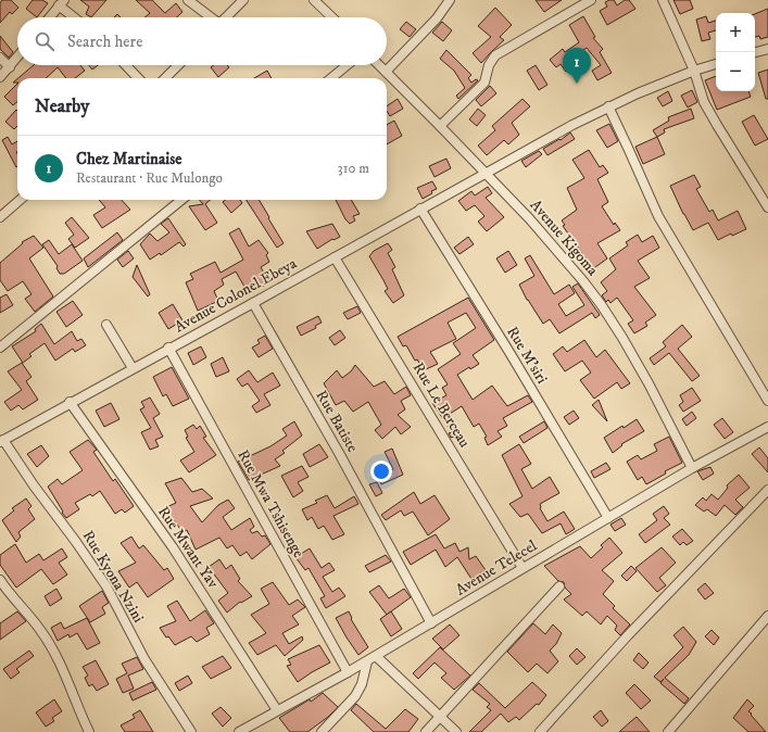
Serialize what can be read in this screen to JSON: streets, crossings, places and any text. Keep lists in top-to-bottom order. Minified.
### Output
{"streets":{"street":["Avenue Kigoma","Avenue Colonel Ebeya","Rue M'siri","Rue Le Berceau","Rue Batiste","Rue Mwa Tshisenge","Rue Mwant Yav","Avenue Telecel","Rue Kyona Nzini"]},"crossings":[["Avenue Kigoma","Avenue Colonel Ebeya"],["Avenue Kigoma","Avenue Telecel"],["Avenue Colonel Ebeya","Rue M'siri"],["Avenue Colonel Ebeya","Rue Le Berceau"],["Avenue Colonel Ebeya","Rue Batiste"],["Avenue Colonel Ebeya","Rue Mwa Tshisenge"],["Avenue Colonel Ebeya","Rue Mwant Yav"],["Avenue Colonel Ebeya","Rue Kyona Nzini"],["Rue M'siri","Avenue Telecel"],["Rue Le Berceau","Avenue Telecel"],["Rue Batiste","Avenue Telecel"],["Rue Mwa Tshisenge","Avenue Telecel"],["Rue Mwant Yav","Avenue Telecel"]],"page":{"map_buttons":["+","−"],"search":"Search here","pins":"1","heading":"Nearby","list":[{"mark":"1","name":"Chez Martinaise","note":"Restaurant · Rue Mulongo","value":"310 m"}]}}
